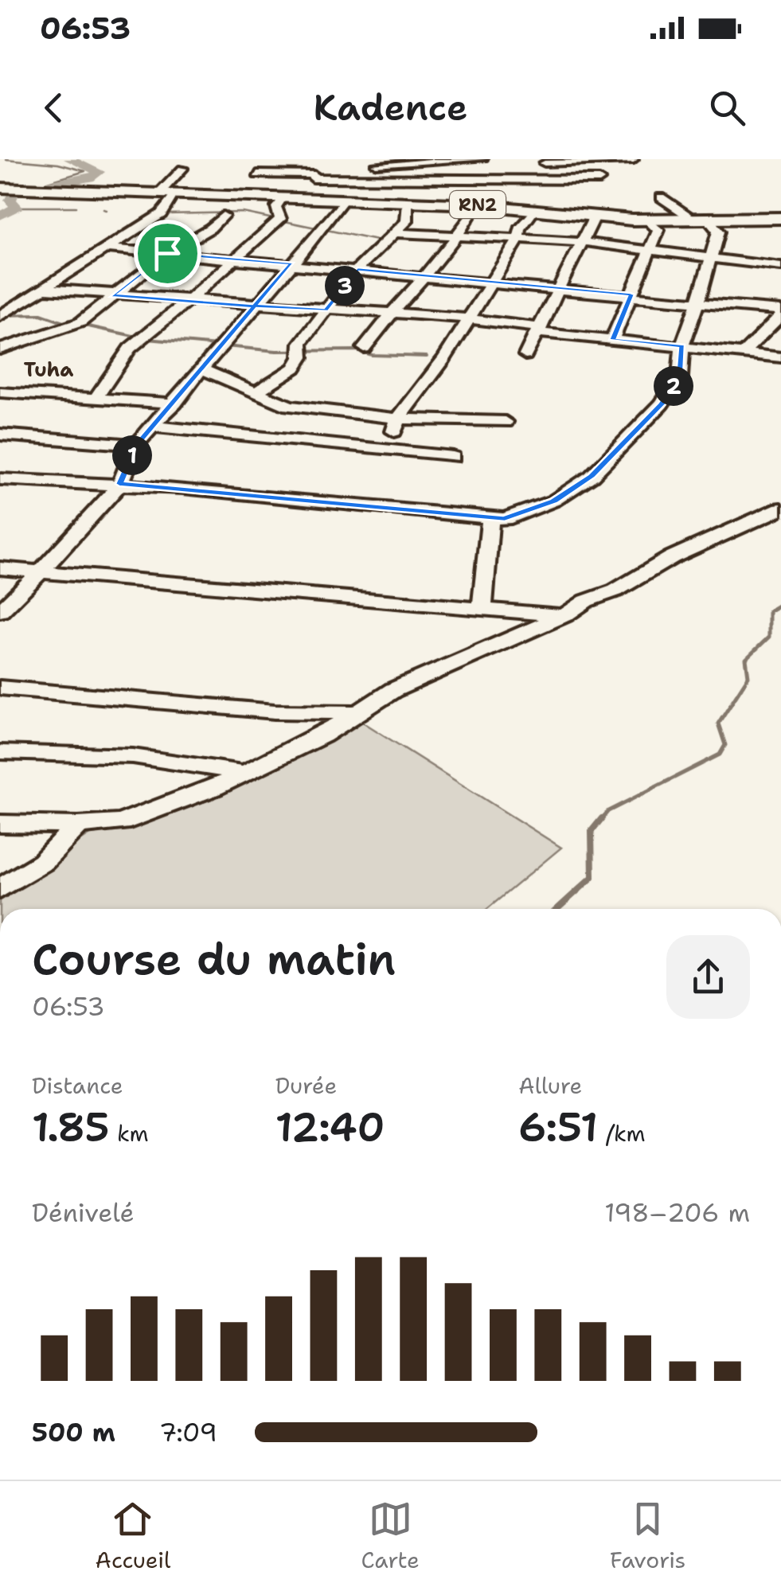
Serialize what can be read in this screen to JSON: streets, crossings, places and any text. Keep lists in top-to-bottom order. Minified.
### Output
{"streets":{"highway":["RN2"]},"districts":["Tuha"],"page":{"status":"06:53","header":"Kadence","pins":["3","2","1"],"heading":["Course du matin","06:53"],"stats":[["Distance","1.85 km"],["Durée","12:40"],["Allure","6:51 /km"]],"chart":["Dénivelé","198–206 m"],"list":[{"name":"500 m","note":"7:09"}],"tabs":["Accueil","Carte","Favoris"]}}
